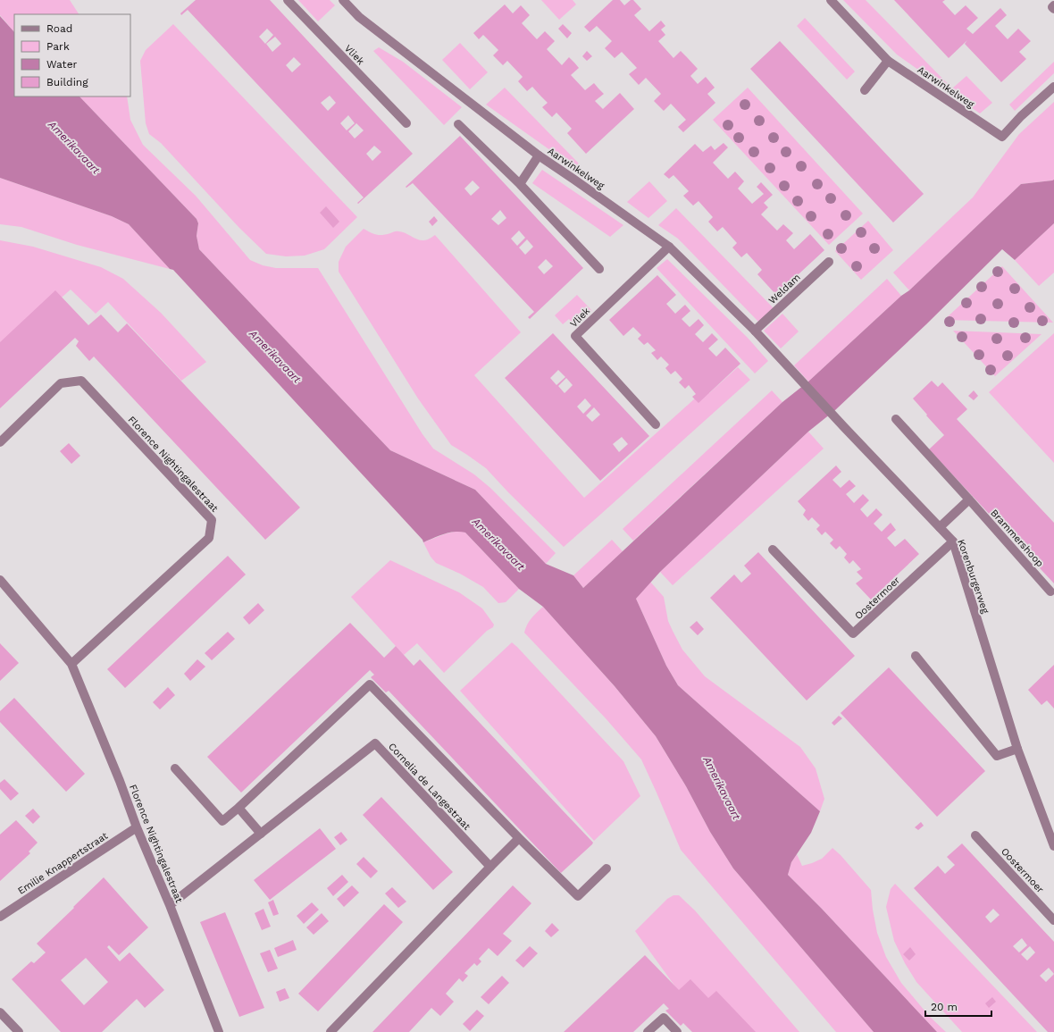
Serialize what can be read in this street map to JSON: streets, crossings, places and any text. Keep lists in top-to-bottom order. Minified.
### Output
{"streets":{"street":["Vliek","Aarwinkelweg","Weldam","Florence Nightingalestraat","Brammershoop","Korenburgerweg","Oostermoer","Cornelia de Langestraat","Emilie Knappertstraat"]},"crossings":[["Vliek","Aarwinkelweg"],["Aarwinkelweg","Weldam"],["Aarwinkelweg","Korenburgerweg"],["Florence Nightingalestraat","Cornelia de Langestraat"],["Florence Nightingalestraat","Emilie Knappertstraat"],["Korenburgerweg","Oostermoer"]],"water":["Amerikavaart"],"legend":["Road","Park","Water","Building"],"scale_bar":"20 m"}
